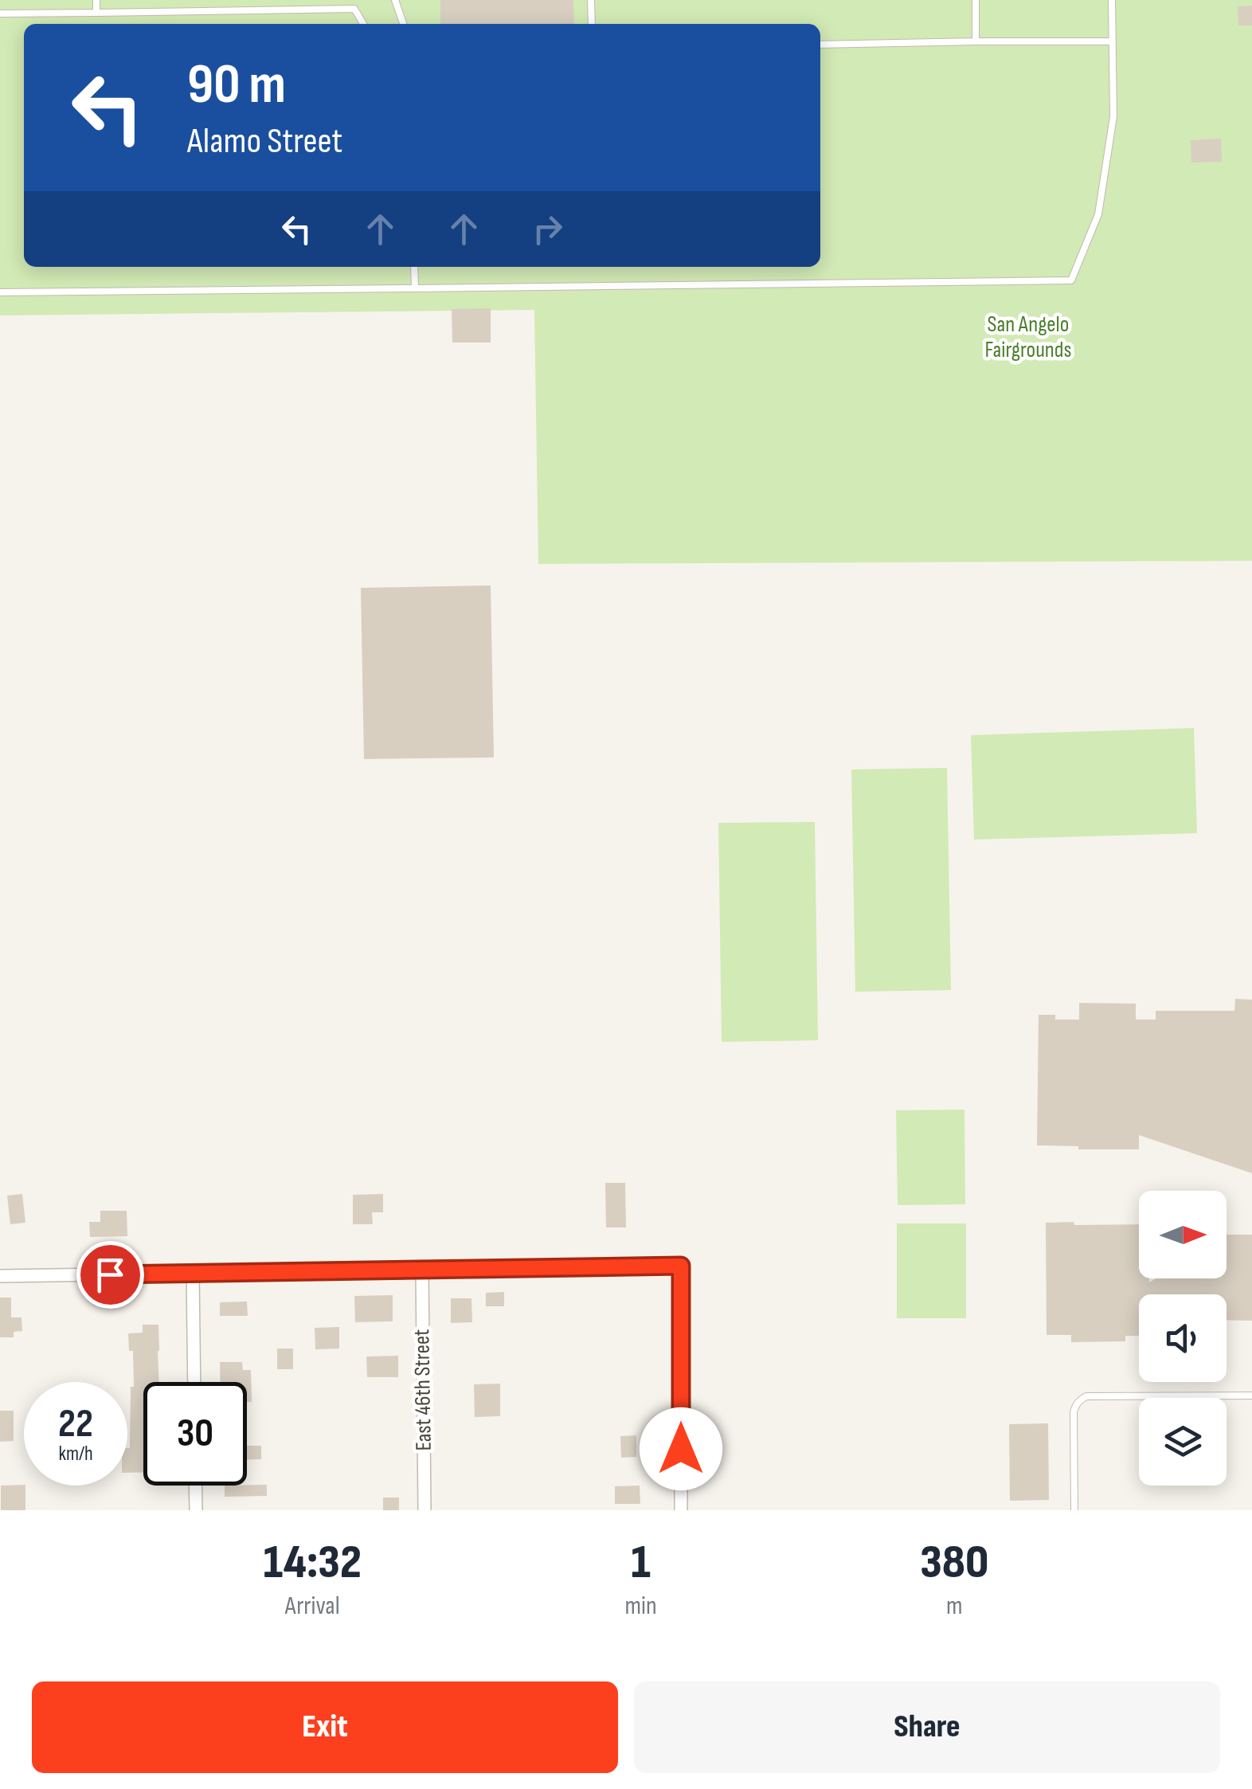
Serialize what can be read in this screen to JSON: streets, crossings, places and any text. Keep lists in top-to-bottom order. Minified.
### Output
{"streets":{"street":["East 46th Street"]},"parks":["San Angelo Fairgrounds"],"north":"right","page":{"turn":["90 m","Alamo Street"],"speed":"22 km/h","limit":"30","eta":["14:32","Arrival","1","min","380","m"],"buttons":["Exit","Share"]}}
